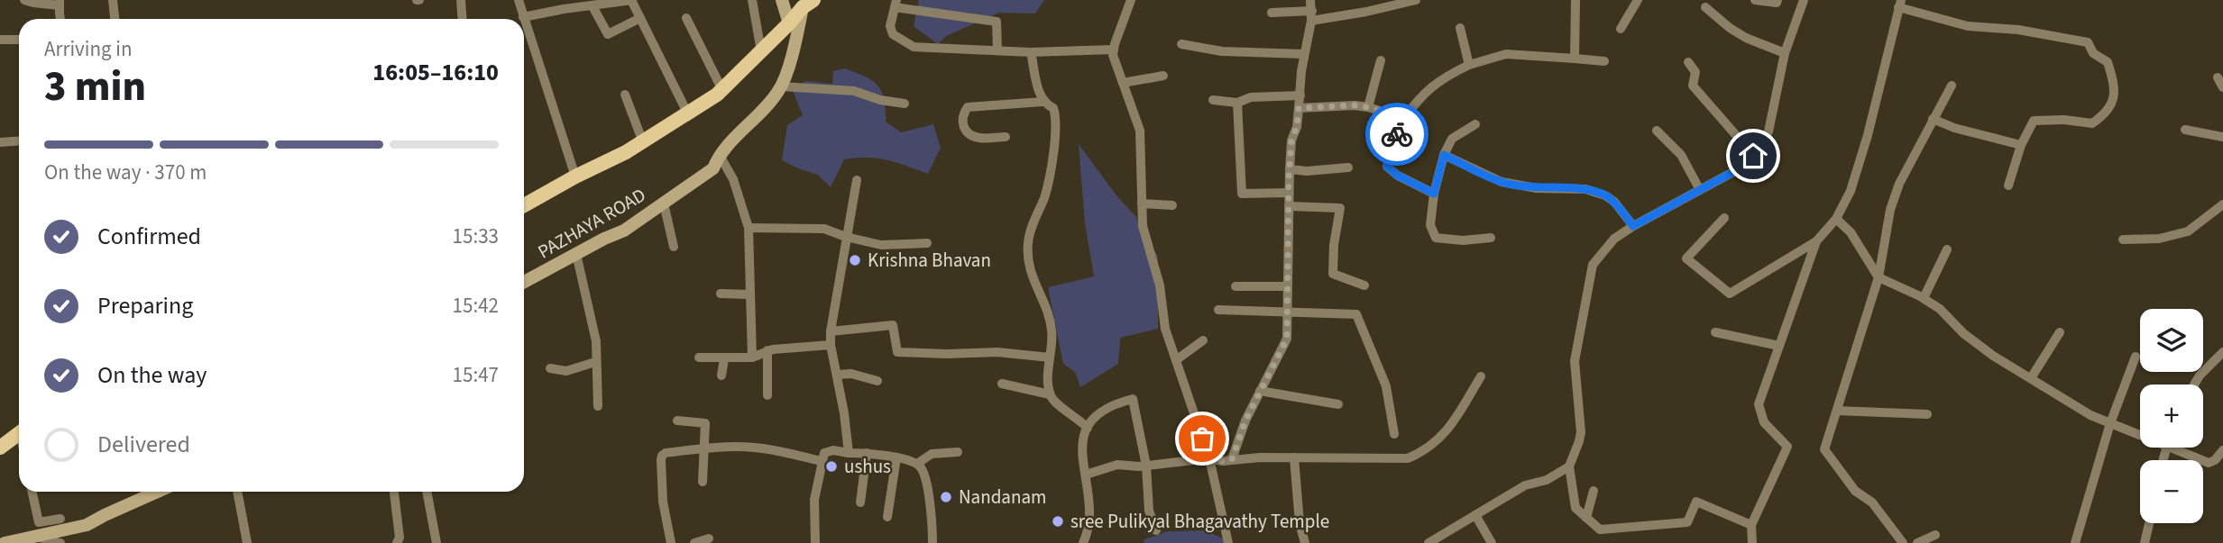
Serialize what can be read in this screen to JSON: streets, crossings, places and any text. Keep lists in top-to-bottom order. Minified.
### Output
{"streets":{"street":["PAZHAYA ROAD"]},"places":["Krishna Bhavan","ushus","Nandanam","sree Pulikyal Bhagavathy Temple"],"page":{"heading":["3 min","Arriving in","16:05–16:10"],"bar":"On the way · 370 m","list":[["Confirmed","15:33"],["Preparing","15:42"],["On the way","15:47"],"Delivered"],"map_buttons":["+","−"]}}
